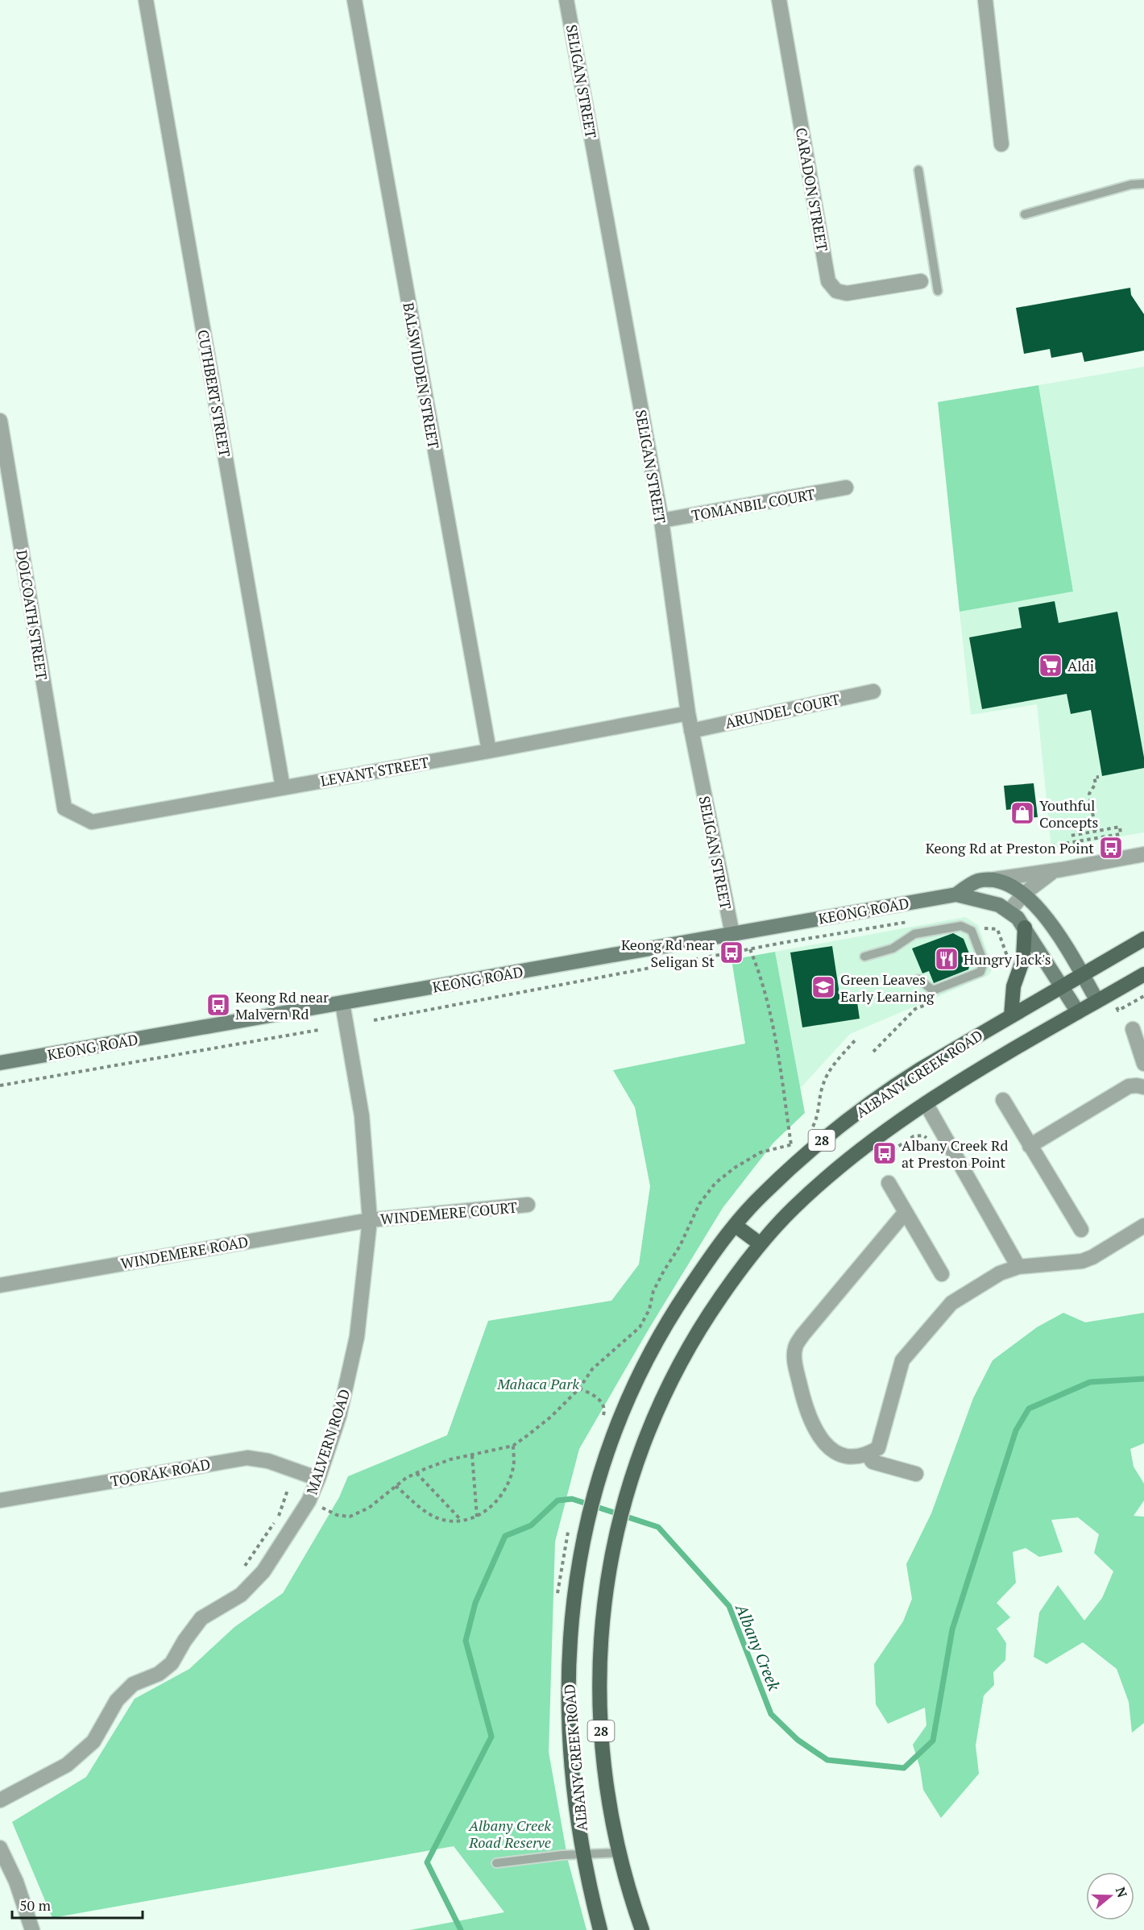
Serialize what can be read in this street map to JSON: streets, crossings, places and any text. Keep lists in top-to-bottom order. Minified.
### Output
{"streets":{"main road":["ALBANY CREEK ROAD","28"],"street":["SELIGAN STREET","CARADON STREET","BALSWIDDEN STREET","CUTHBERT STREET","TOMANBIL COURT","DOLCOATH STREET","ARUNDEL COURT","LEVANT STREET","KEONG ROAD","WINDEMERE COURT","WINDEMERE ROAD","MALVERN ROAD","TOORAK ROAD"]},"crossings":[["SELIGAN STREET","TOMANBIL COURT"],["SELIGAN STREET","ARUNDEL COURT"],["SELIGAN STREET","LEVANT STREET"],["SELIGAN STREET","KEONG ROAD"],["BALSWIDDEN STREET","LEVANT STREET"],["CUTHBERT STREET","LEVANT STREET"],["DOLCOATH STREET","LEVANT STREET"],["KEONG ROAD","ALBANY CREEK ROAD"],["KEONG ROAD","MALVERN ROAD"],["WINDEMERE COURT","WINDEMERE ROAD"],["WINDEMERE COURT","MALVERN ROAD"],["WINDEMERE ROAD","MALVERN ROAD"],["MALVERN ROAD","TOORAK ROAD"]],"water":["Albany Creek"],"parks":["Mahaca Park","Albany Creek Road Reserve"],"places":{"supermarket":["Aldi"],"shop":["Youthful Concepts"],"bus stop":["Keong Rd at Preston Point","Keong Rd near Seligan St","Keong Rd near Malvern Rd","Albany Creek Rd at Preston Point"],"restaurant":["Hungry Jack's"],"school or university":["Green Leaves Early Learning"]},"scale_bar":"50 m","north":"right"}
